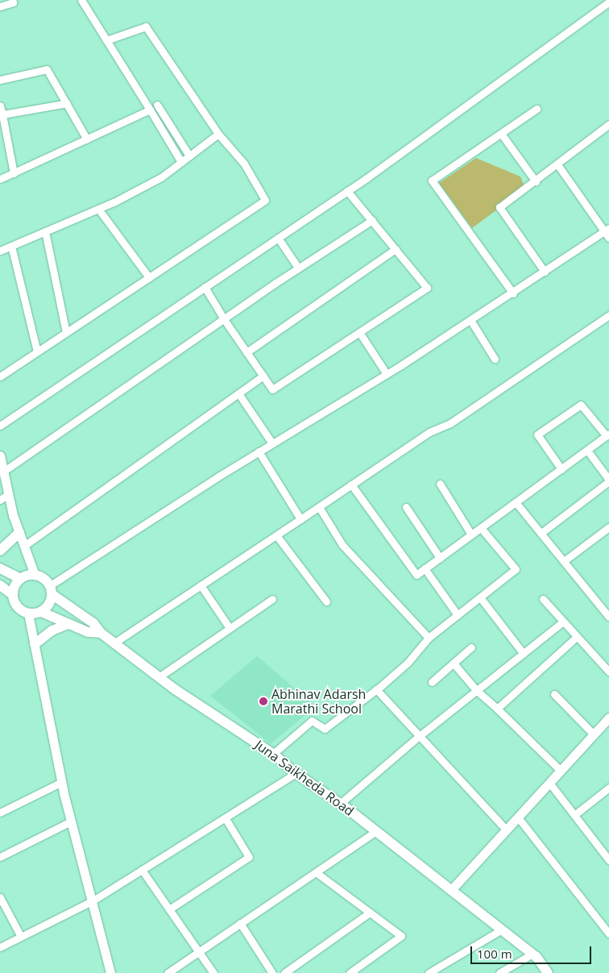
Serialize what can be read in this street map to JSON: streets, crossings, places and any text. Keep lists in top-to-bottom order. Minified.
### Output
{"streets":{"main road":["Juna Saikheda Road"]},"places":["Abhinav Adarsh Marathi School"],"scale_bar":"100 m"}
